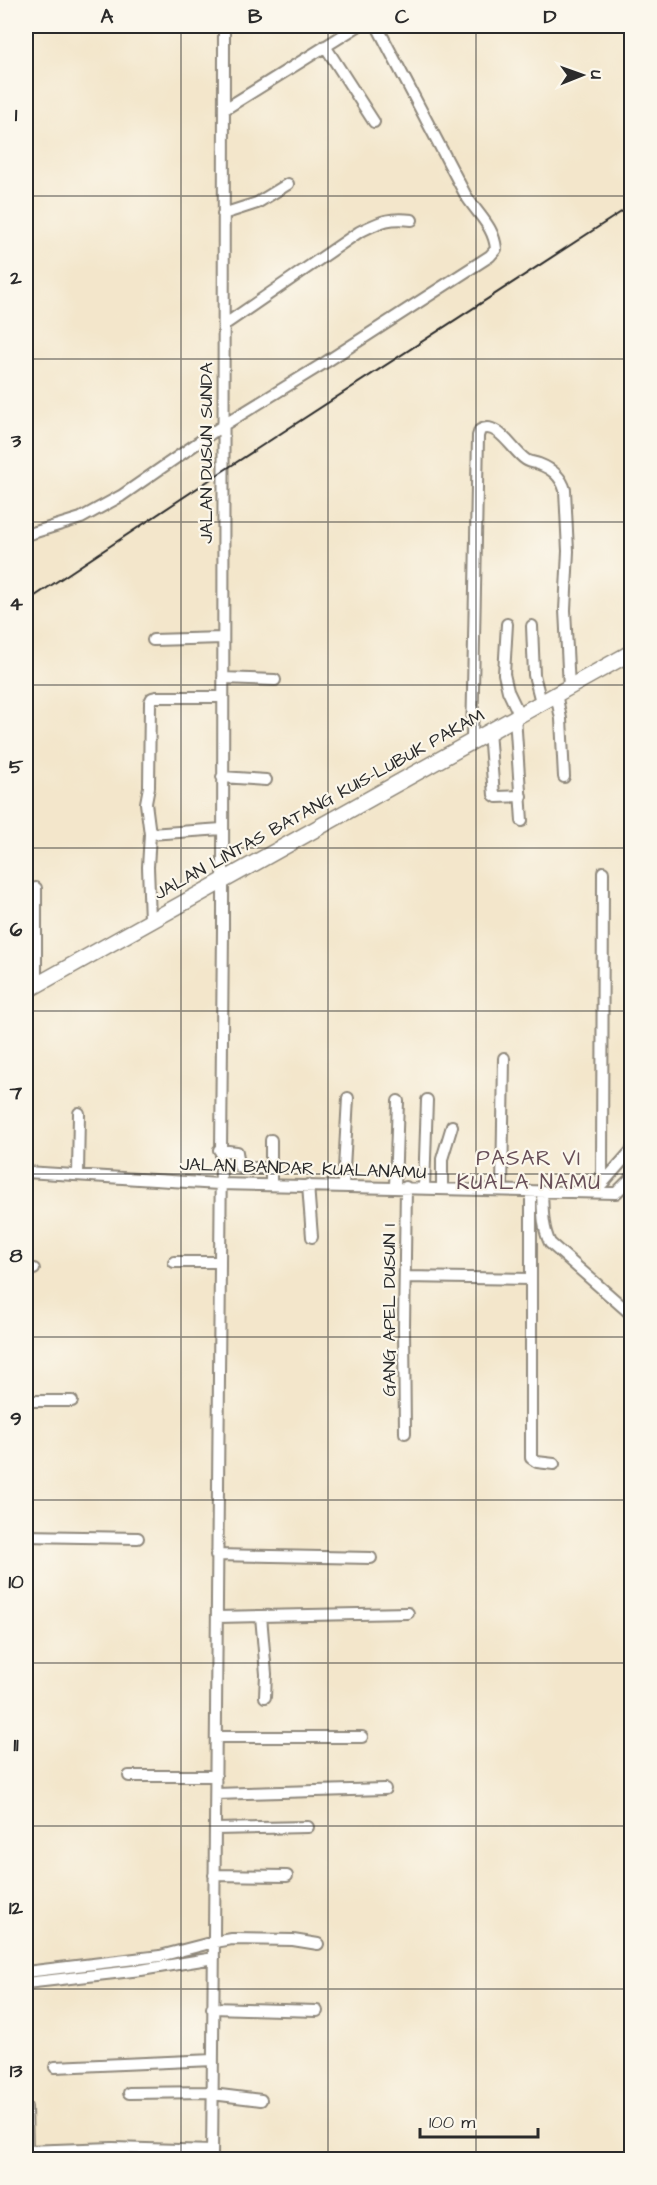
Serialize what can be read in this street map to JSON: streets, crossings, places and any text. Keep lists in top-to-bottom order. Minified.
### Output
{"streets":{"highway":["JALAN LINTAS BATANG KUIS–LUBUK PAKAM"],"street":["JALAN DUSUN SUNDA","JALAN BANDAR KUALANAMU","GANG APEL DUSUN I"]},"crossings":[["JALAN DUSUN SUNDA","JALAN LINTAS BATANG KUIS–LUBUK PAKAM"],["JALAN DUSUN SUNDA","JALAN BANDAR KUALANAMU"],["JALAN BANDAR KUALANAMU","GANG APEL DUSUN I"]],"districts":["PASAR VI KUALA NAMU"],"scale_bar":"100 m","north":"right","grid":{"columns":["A","B","C","D"],"rows":["1","2","3","4","5","6","7","8","9","10","11","12","13"]}}
